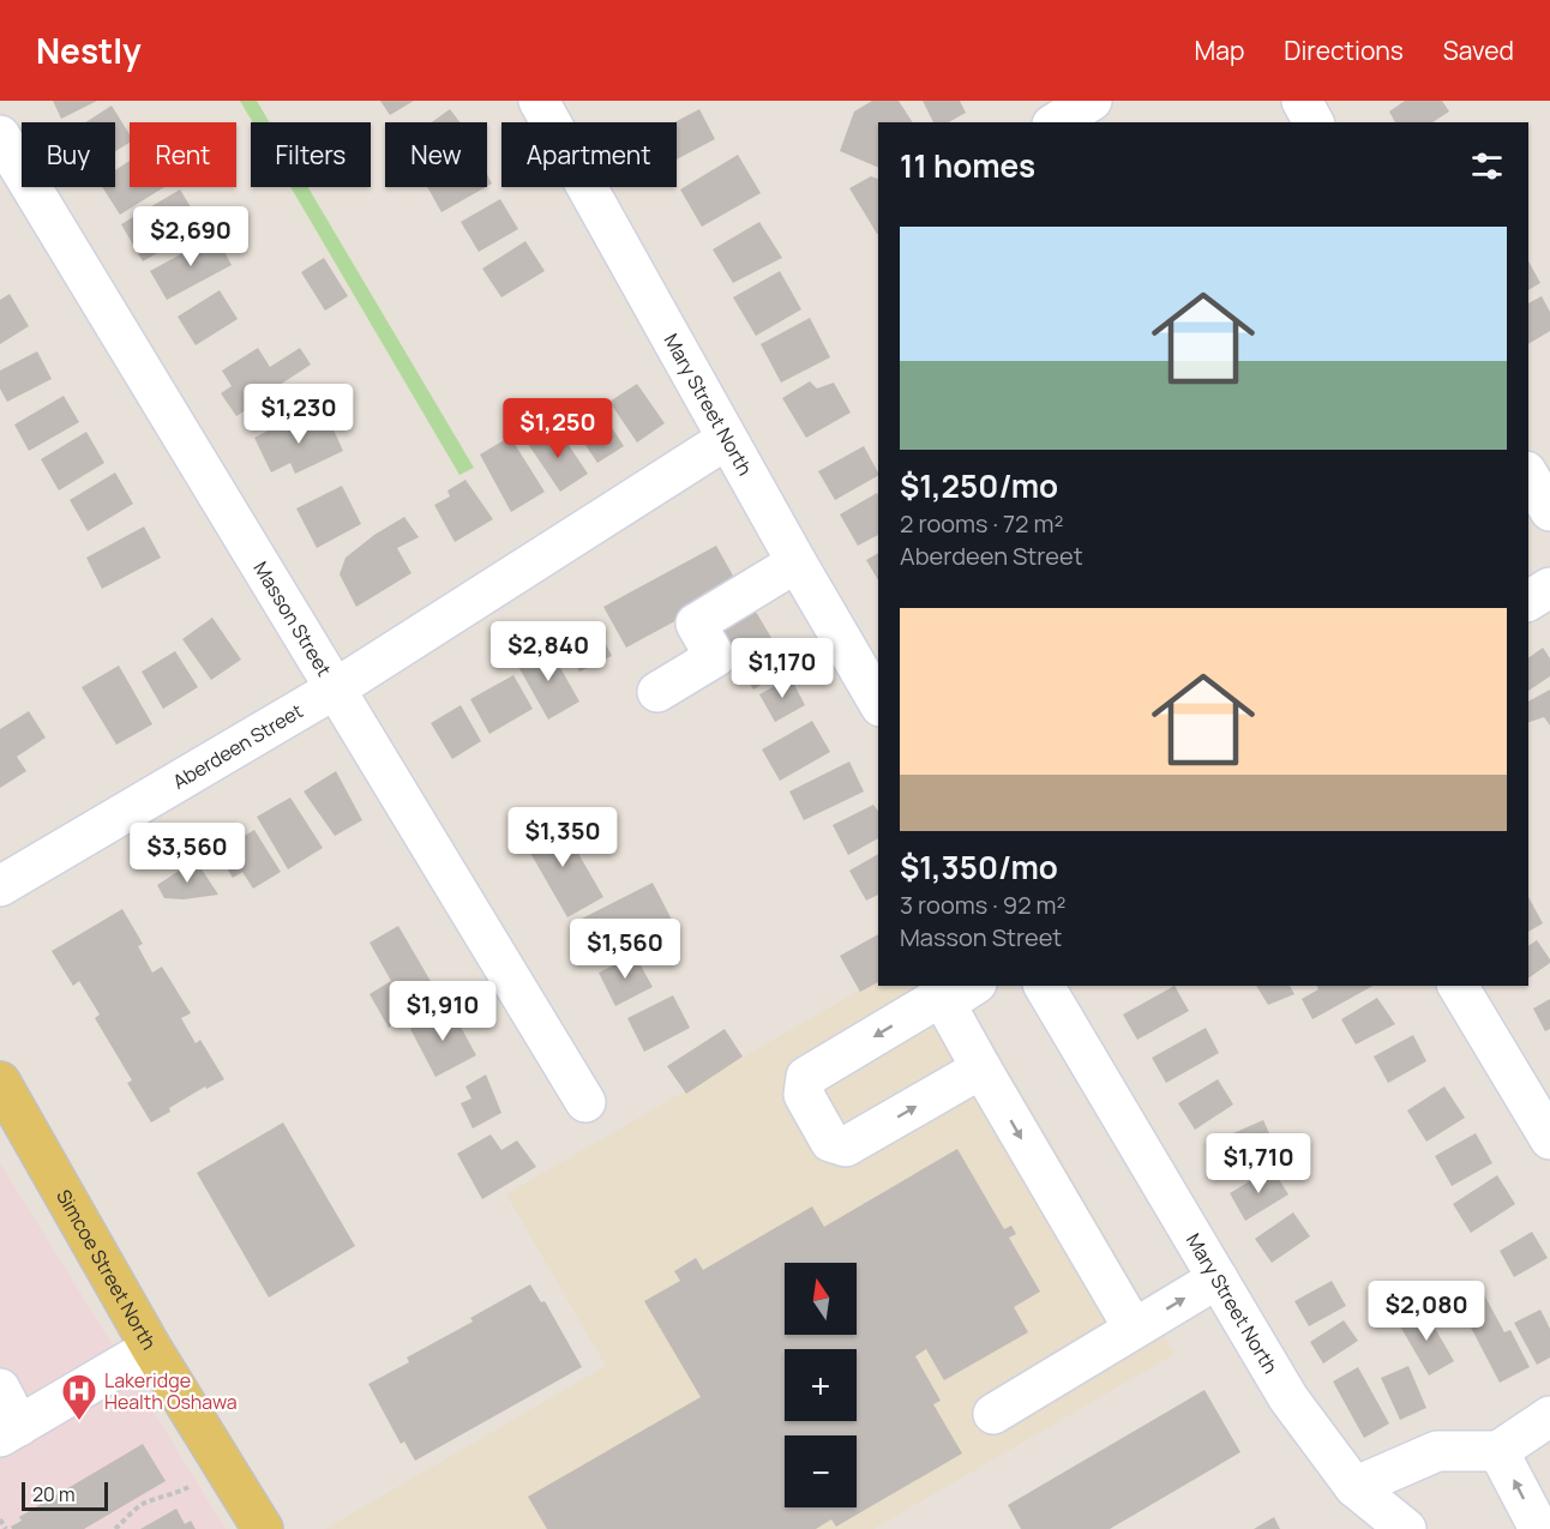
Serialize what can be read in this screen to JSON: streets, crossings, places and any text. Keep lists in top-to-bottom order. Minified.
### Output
{"streets":{"main road":["Simcoe Street North"],"street":["Mary Street North","Masson Street","Aberdeen Street"]},"crossings":[["Mary Street North","Aberdeen Street"],["Masson Street","Aberdeen Street"]],"places":{"hospital":["Lakeridge Health Oshawa"]},"scale_bar":"20 m","north":"top","page":{"header":"Nestly","nav":["Map","Directions","Saved"],"chip":["Buy","Rent","Filters","New","Apartment"],"heading":"11 homes","price":["$2,690","$1,230","$1,250","$2,840","$1,170","$1,350","$3,560","$1,560","$1,910","$1,710","$2,080"],"list":[{"name":"$1,250/mo","note":"2 rooms · 72 m² · Aberdeen Street"},{"name":"$1,350/mo","note":"3 rooms · 92 m² · Masson Street"}],"map_buttons":["+","−"],"scale":"20 m"}}
